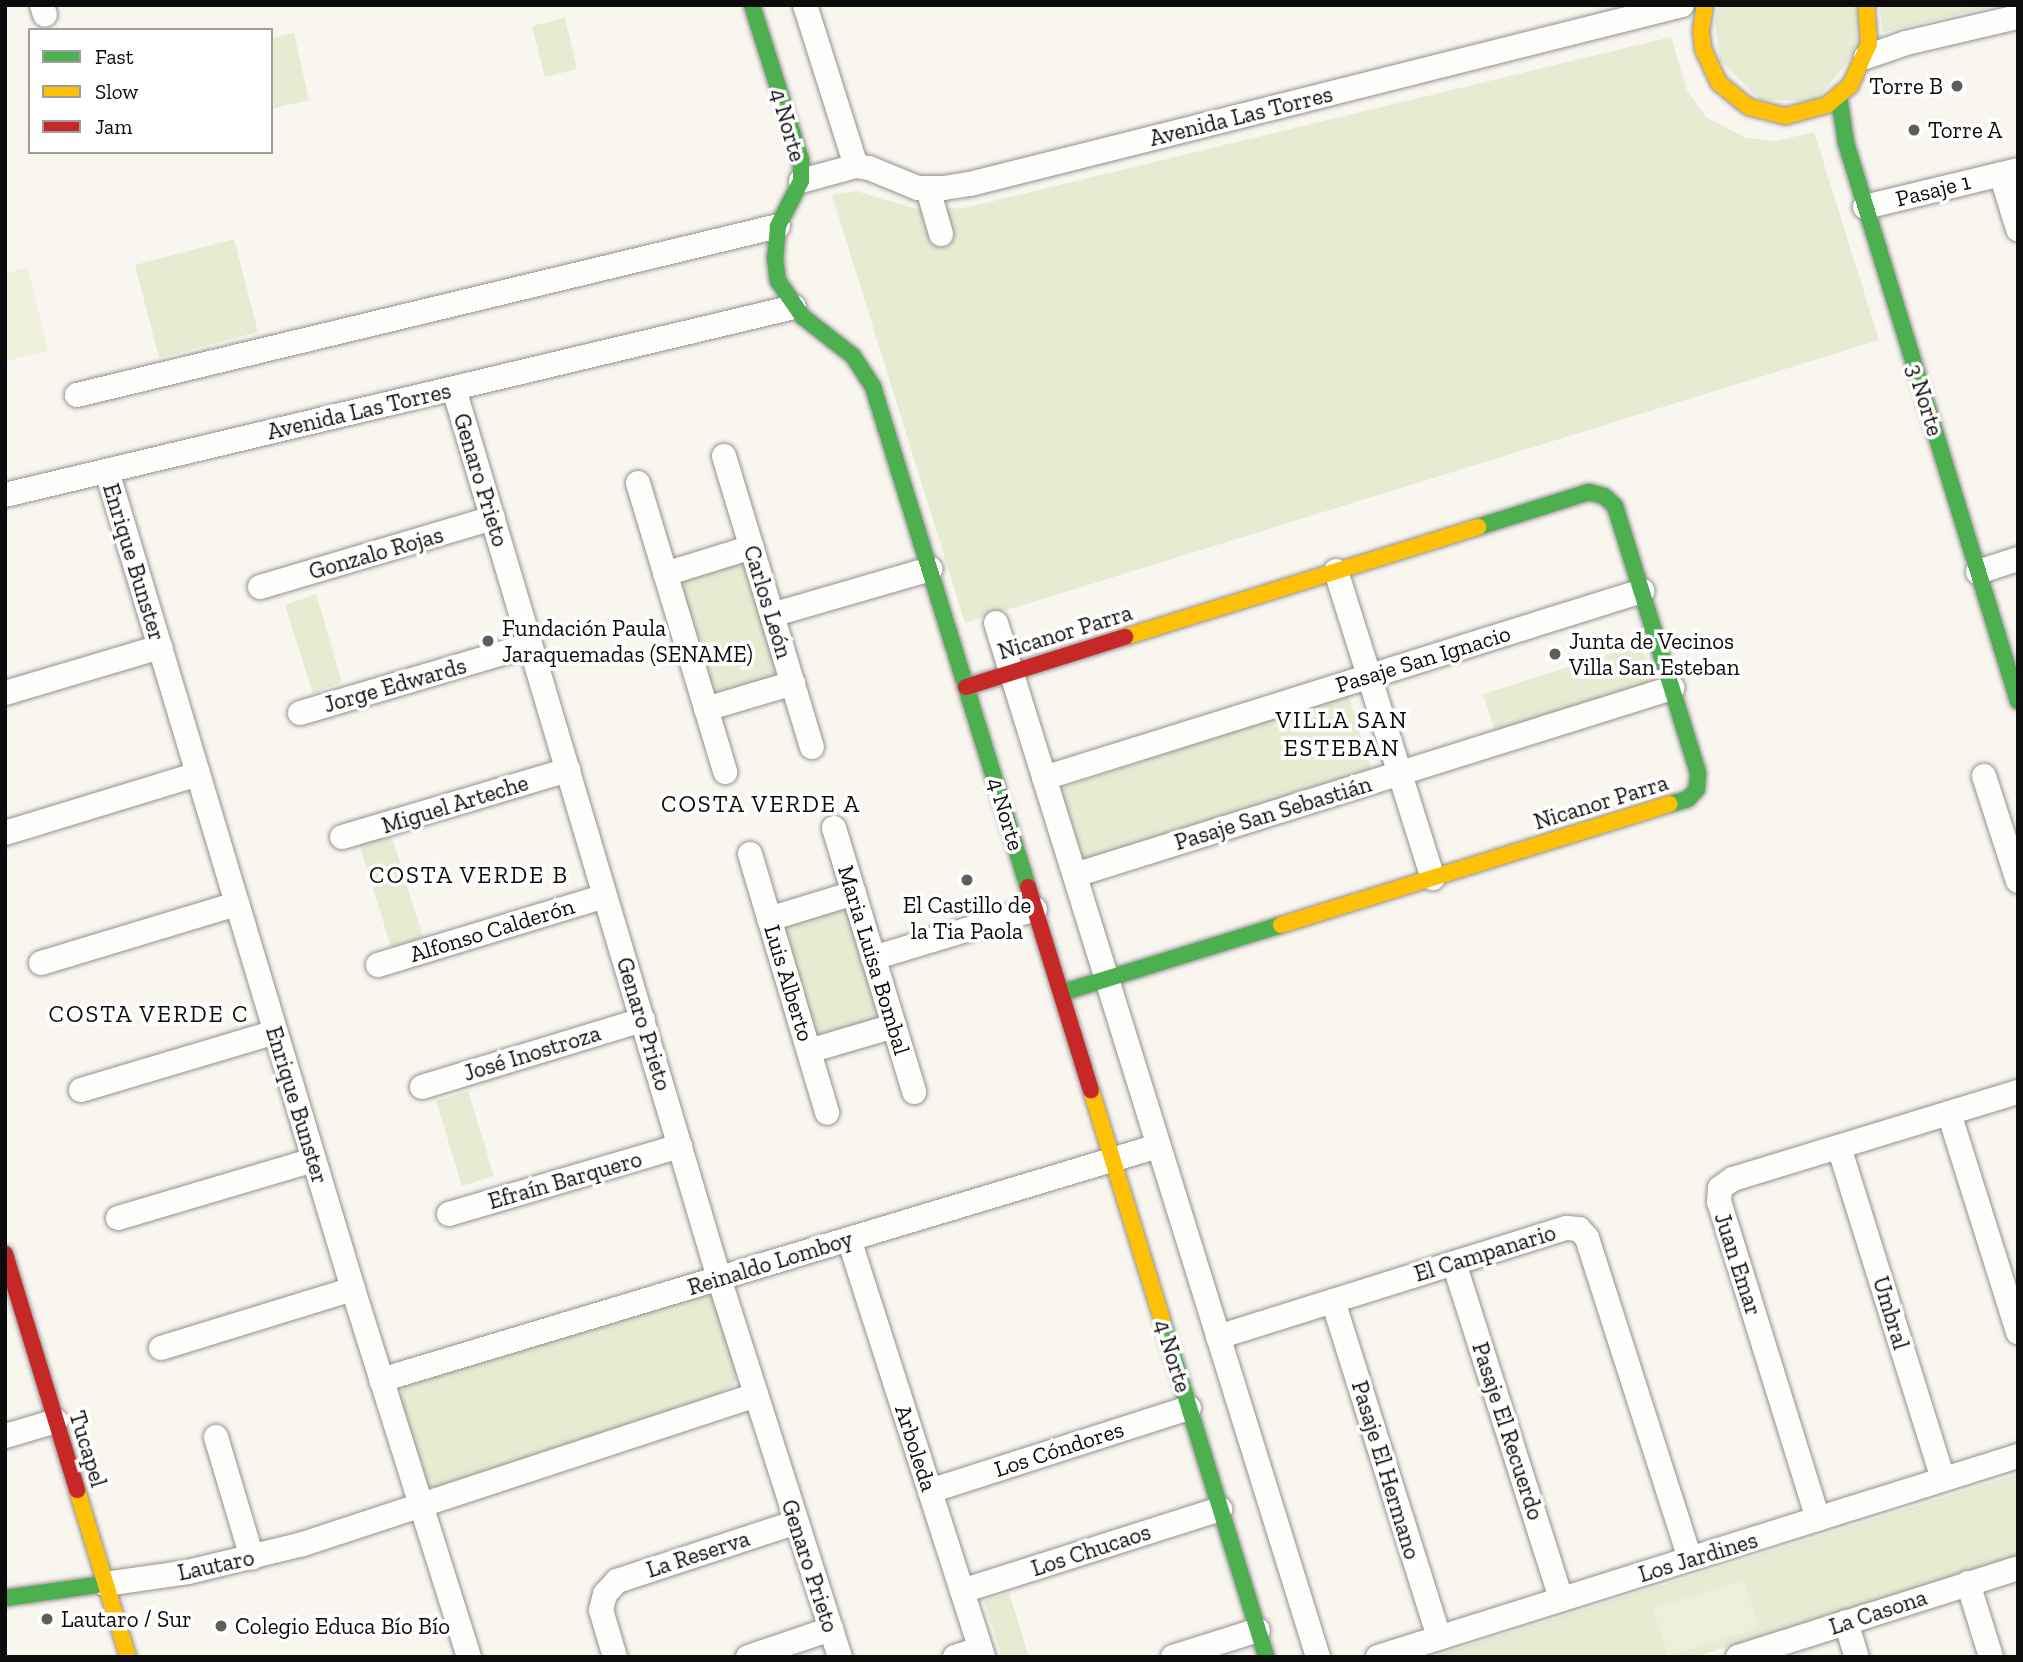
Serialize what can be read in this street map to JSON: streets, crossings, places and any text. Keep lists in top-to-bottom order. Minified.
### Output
{"streets":{"street":["Avenida Las Torres","4 Norte","Pasaje 1","3 Norte","Genaro Prieto","Gonzalo Rojas","Enrique Bunster","Carlos León","Nicanor Parra","Pasaje San Ignacio","Jorge Edwards","Miguel Arteche","Pasaje San Sebastián","Alfonso Calderón","Maria Luisa Bombal","Luis Alberto","José Inostroza","Efraín Barquero","El Campanario","Reinaldo Lomboy","Juan Emar","Umbral","Pasaje El Recuerdo","Arboleda","Tucapel","Los Cóndores","Pasaje El Hermano","Los Chucaos","La Reserva","Los Jardines","Lautaro","La Casona"]},"crossings":[["Avenida Las Torres","4 Norte"],["Avenida Las Torres","Genaro Prieto"],["Avenida Las Torres","Enrique Bunster"],["4 Norte","Nicanor Parra"],["4 Norte","Pasaje San Ignacio"],["4 Norte","Pasaje San Sebastián"],["4 Norte","El Campanario"],["4 Norte","Reinaldo Lomboy"],["4 Norte","Los Cóndores"],["4 Norte","Los Chucaos"],["Pasaje 1","3 Norte"],["Genaro Prieto","Gonzalo Rojas"],["Genaro Prieto","Jorge Edwards"],["Genaro Prieto","Miguel Arteche"],["Genaro Prieto","Alfonso Calderón"],["Genaro Prieto","José Inostroza"],["Genaro Prieto","Efraín Barquero"],["Genaro Prieto","Reinaldo Lomboy"],["Genaro Prieto","La Reserva"],["Genaro Prieto","Lautaro"],["Enrique Bunster","Reinaldo Lomboy"],["Enrique Bunster","Lautaro"],["Nicanor Parra","Pasaje San Ignacio"],["Nicanor Parra","Pasaje San Sebastián"],["El Campanario","Pasaje El Recuerdo"],["El Campanario","Pasaje El Hermano"],["El Campanario","Los Jardines"],["Reinaldo Lomboy","Arboleda"],["Juan Emar","Umbral"],["Juan Emar","Los Jardines"],["Umbral","Los Jardines"],["Pasaje El Recuerdo","Los Jardines"],["Arboleda","Los Cóndores"],["Arboleda","Los Chucaos"],["Tucapel","Lautaro"],["Pasaje El Hermano","Los Jardines"]],"districts":["VILLA SAN ESTEBAN","COSTA VERDE A","COSTA VERDE B","COSTA VERDE C"],"places":["Torre B","Torre A","Fundación Paula Jaraquemadas (SENAME)","Junta de Vecinos Villa San Esteban","El Castillo de la Tia Paola","Lautaro / Sur","Colegio Educa Bío Bío"],"legend":["Fast","Slow","Jam"]}
